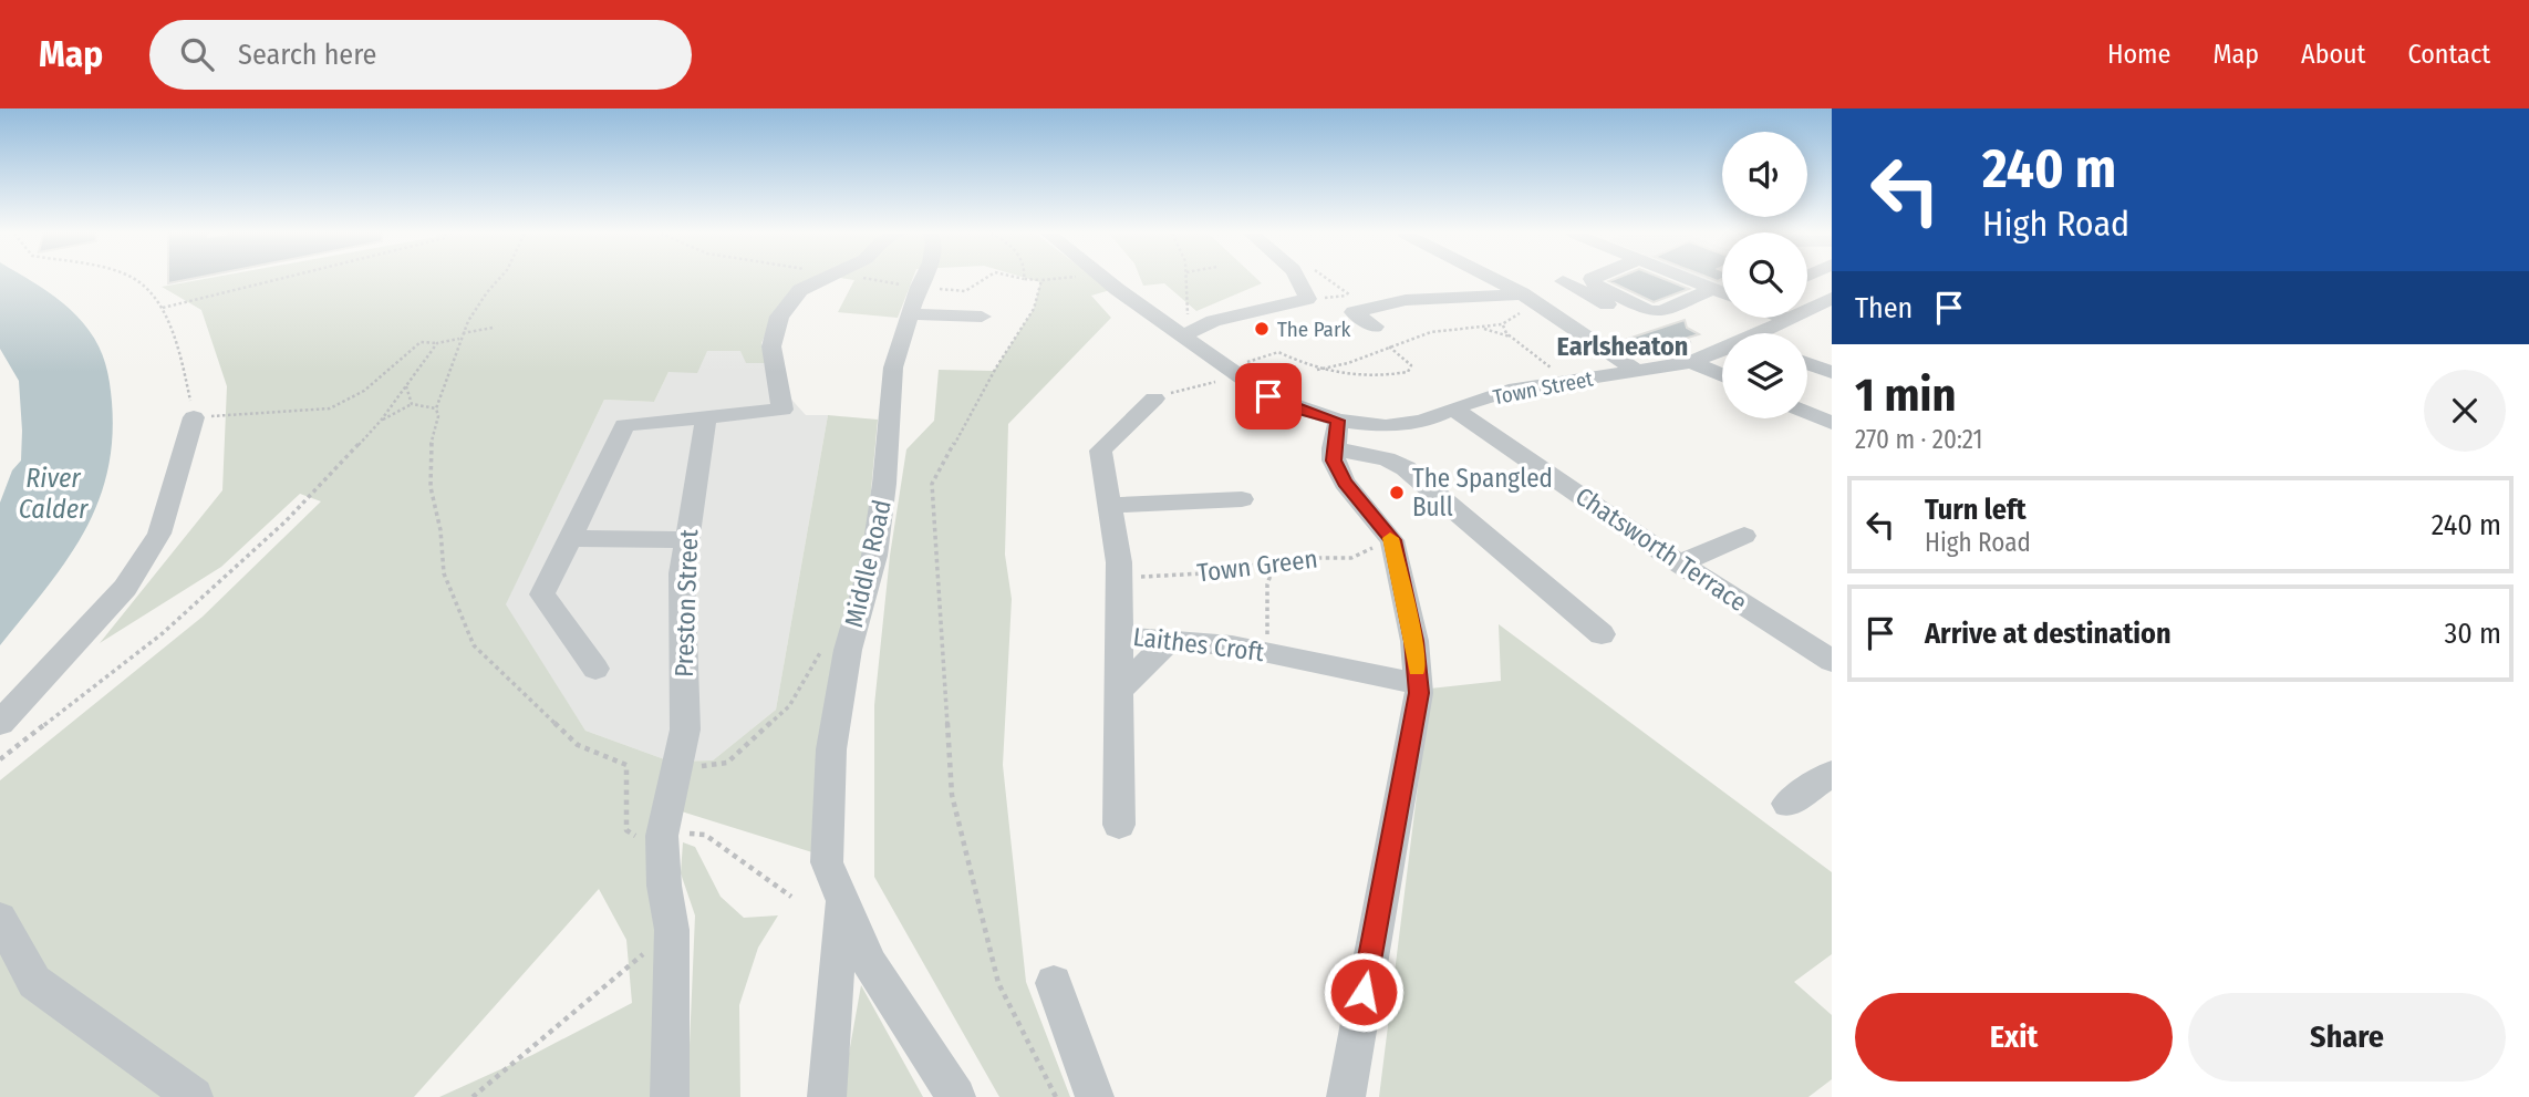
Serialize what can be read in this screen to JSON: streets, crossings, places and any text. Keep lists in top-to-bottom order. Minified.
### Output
{"streets":{"street":["Town Street","Chatsworth Terrace","Middle Road","Preston Street","Laithes Croft"],"path":["Town Green"]},"crossings":[["Town Street","Chatsworth Terrace"]],"districts":["Earlsheaton"],"water":["River Calder"],"places":["The Park","The Spangled Bull"],"page":{"header":"Map","search":"Search here","nav":["Home","Map","About","Contact"],"turn":["240 m","High Road"],"then":"Then","heading":["1 min","270 m · 20:21"],"list":[{"name":"Turn left","note":"High Road","value":"240 m"},{"name":"Arrive at destination","value":"30 m"}],"buttons":["Exit","Share"]}}
